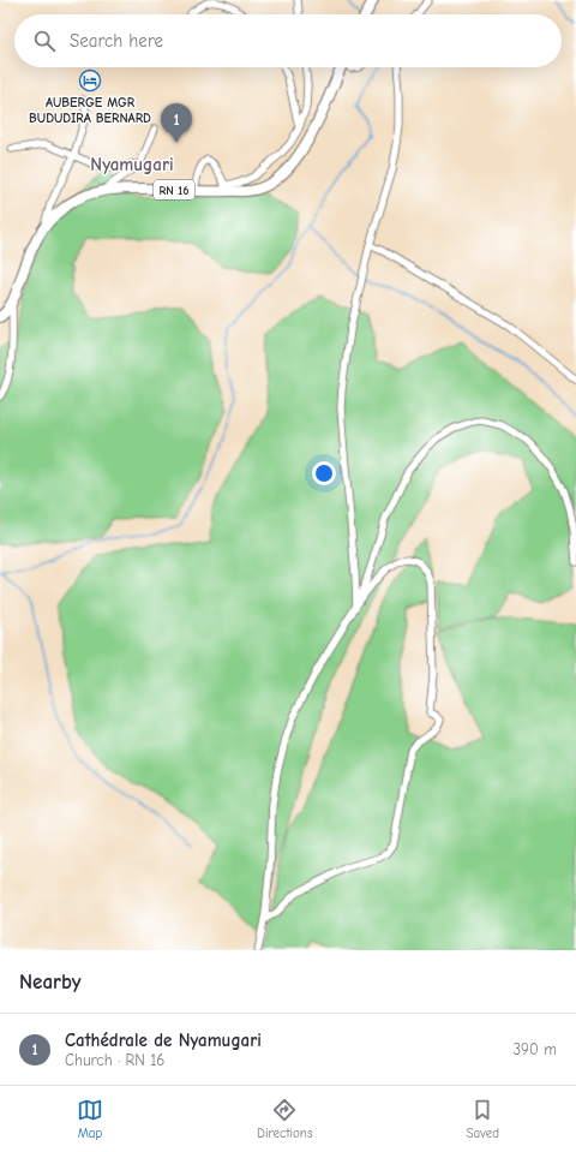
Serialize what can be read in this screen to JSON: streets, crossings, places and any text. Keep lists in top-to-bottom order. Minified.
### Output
{"streets":{"main road":["RN 16"]},"districts":["Nyamugari"],"places":{"hotel":["AUBERGE MGR BUDUDIRA BERNARD"]},"page":{"search":"Search here","pins":"1","heading":"Nearby","list":[{"mark":"1","name":"Cathédrale de Nyamugari","note":"Church · RN 16","value":"390 m"}],"nav":["Map","Directions","Saved"]}}
